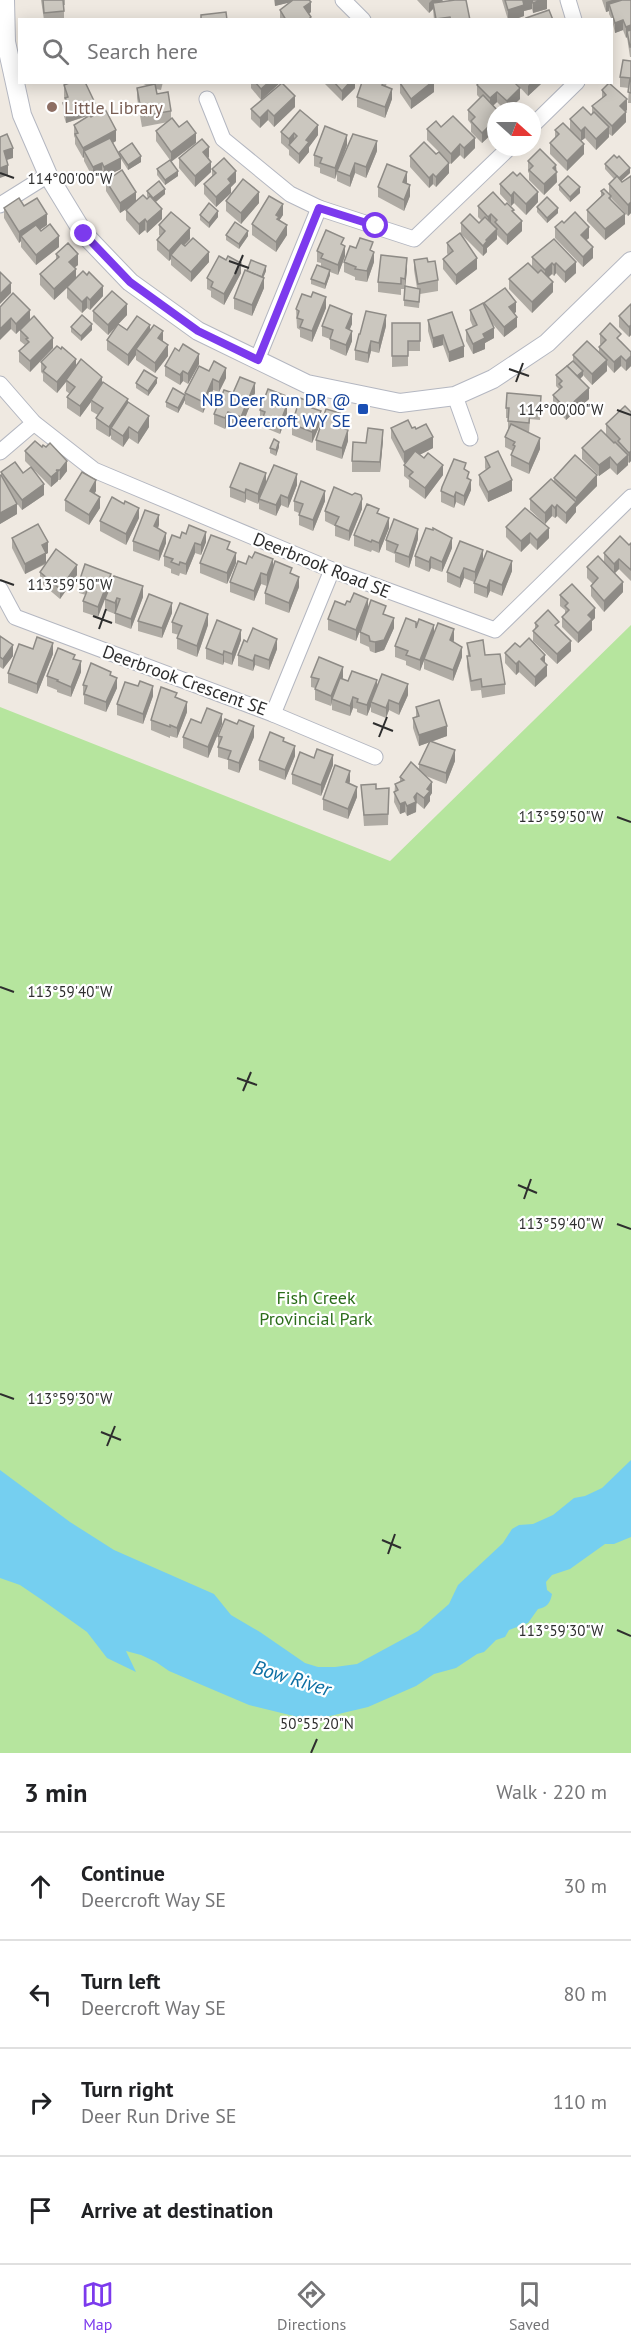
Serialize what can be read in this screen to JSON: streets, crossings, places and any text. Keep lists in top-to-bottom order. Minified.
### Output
{"streets":{"street":["Deerbrook Road SE","Deerbrook Crescent SE"]},"crossings":[["Deerbrook Road SE","Deerbrook Crescent SE"]],"water":["Bow River"],"parks":["Fish Creek Provincial Park"],"places":{"other":["Little Library"],"transit":["NB Deer Run DR @ Deercroft WY SE"]},"north":"right","page":{"search":"Search here","heading":["3 min","Walk · 220 m"],"list":[["Continue","Deercroft Way SE","30 m"],["Turn left","Deercroft Way SE","80 m"],["Turn right","Deer Run Drive SE","110 m"],"Arrive at destination"],"nav":["Map","Directions","Saved"]},"coordinates":["114°00'00\"W","113°59'50\"W","113°59'40\"W","113°59'30\"W","50°55'20\"N"]}
